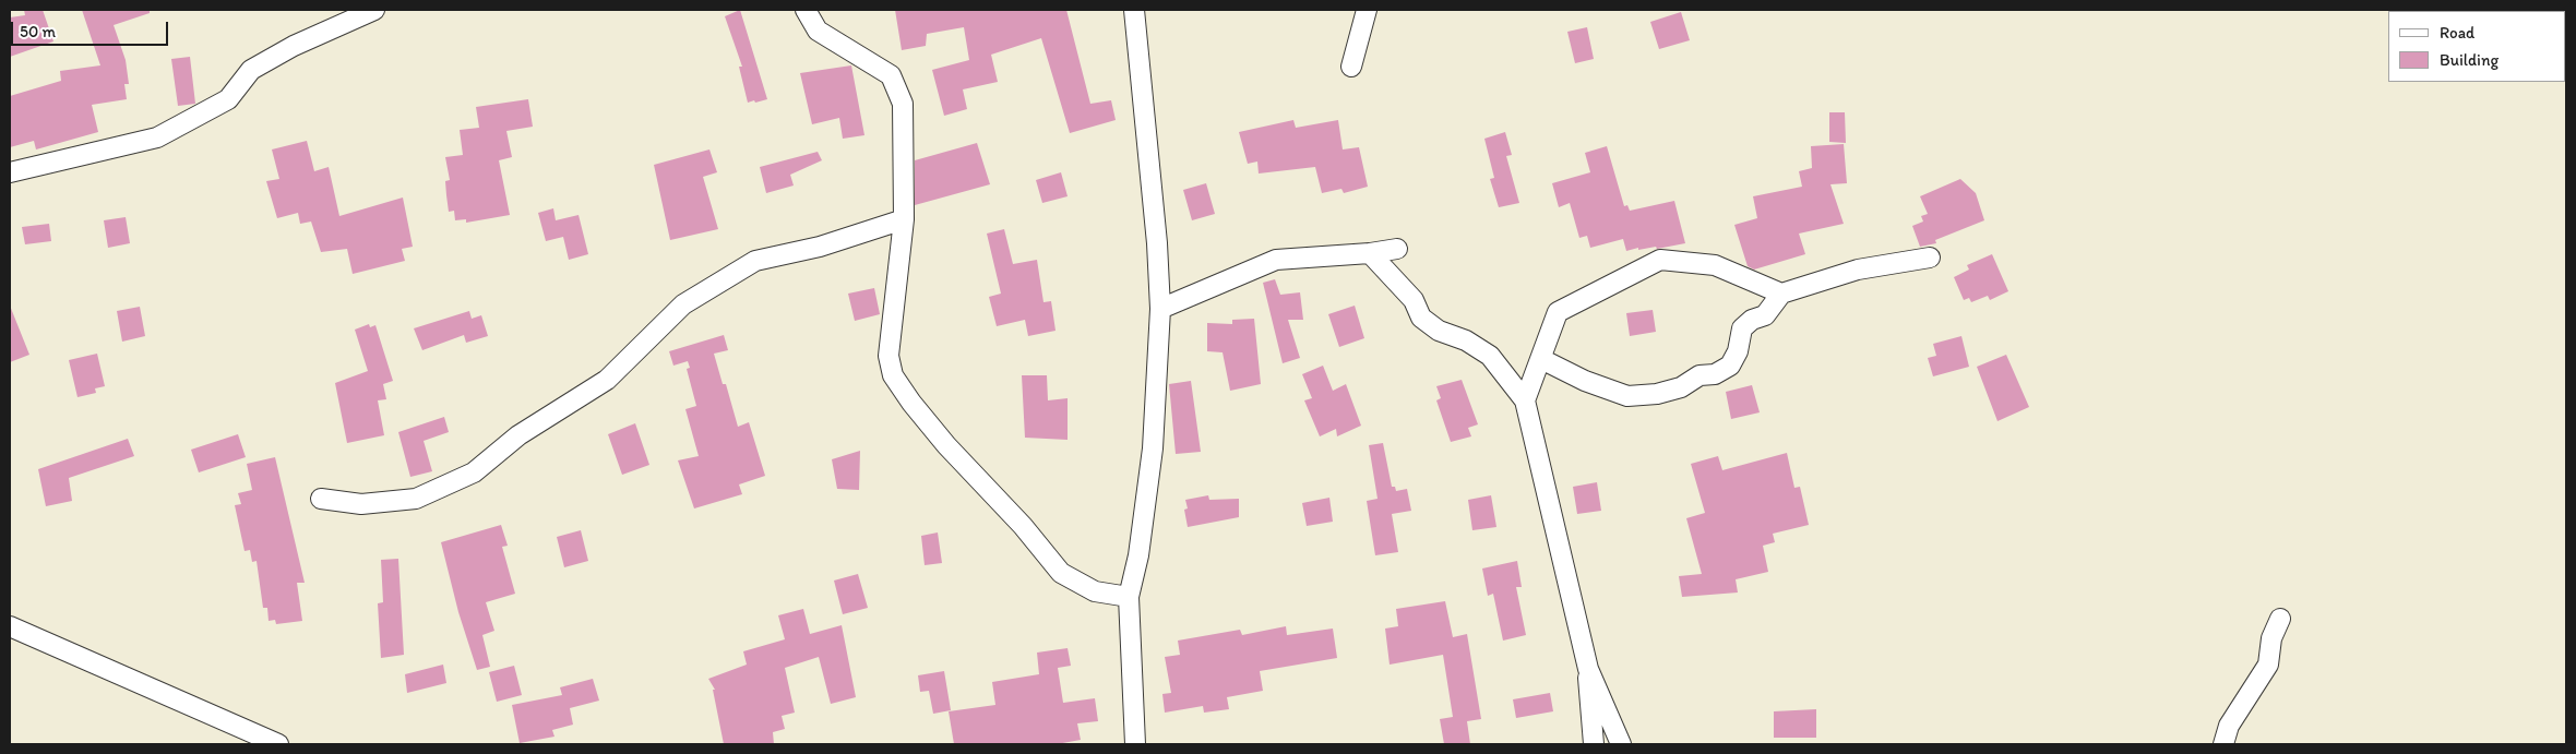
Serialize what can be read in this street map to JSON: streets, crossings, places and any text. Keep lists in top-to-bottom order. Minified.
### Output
{"legend":["Road","Building"],"scale_bar":"50 m"}
